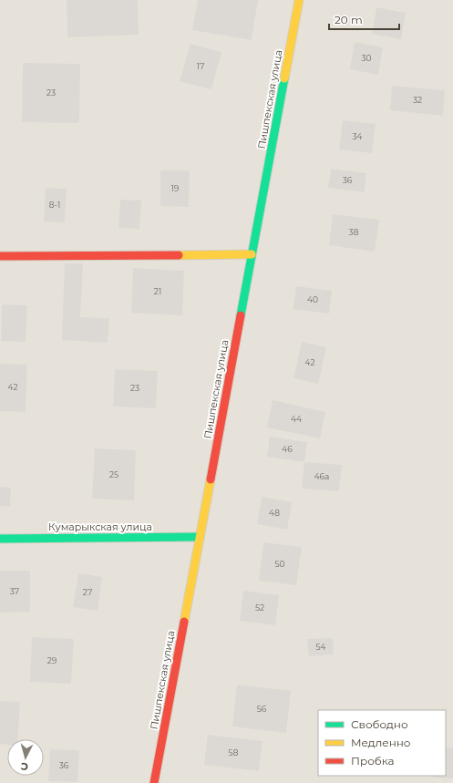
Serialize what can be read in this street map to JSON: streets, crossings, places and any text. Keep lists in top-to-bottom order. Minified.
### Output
{"streets":{"street":["Пишпекская улица","Кумарыкская улица"]},"crossings":[["Пишпекская улица","Кумарыкская улица"]],"house_numbers":["30","17","23","32","34","36","19","8-1","38","21","40","42","42","23","44","46","25","46a","48","50","37","27","52","54","29","56","58","36"],"legend":["Свободно","Медленно","Пробка"],"scale_bar":"20 m","north":"bottom"}
